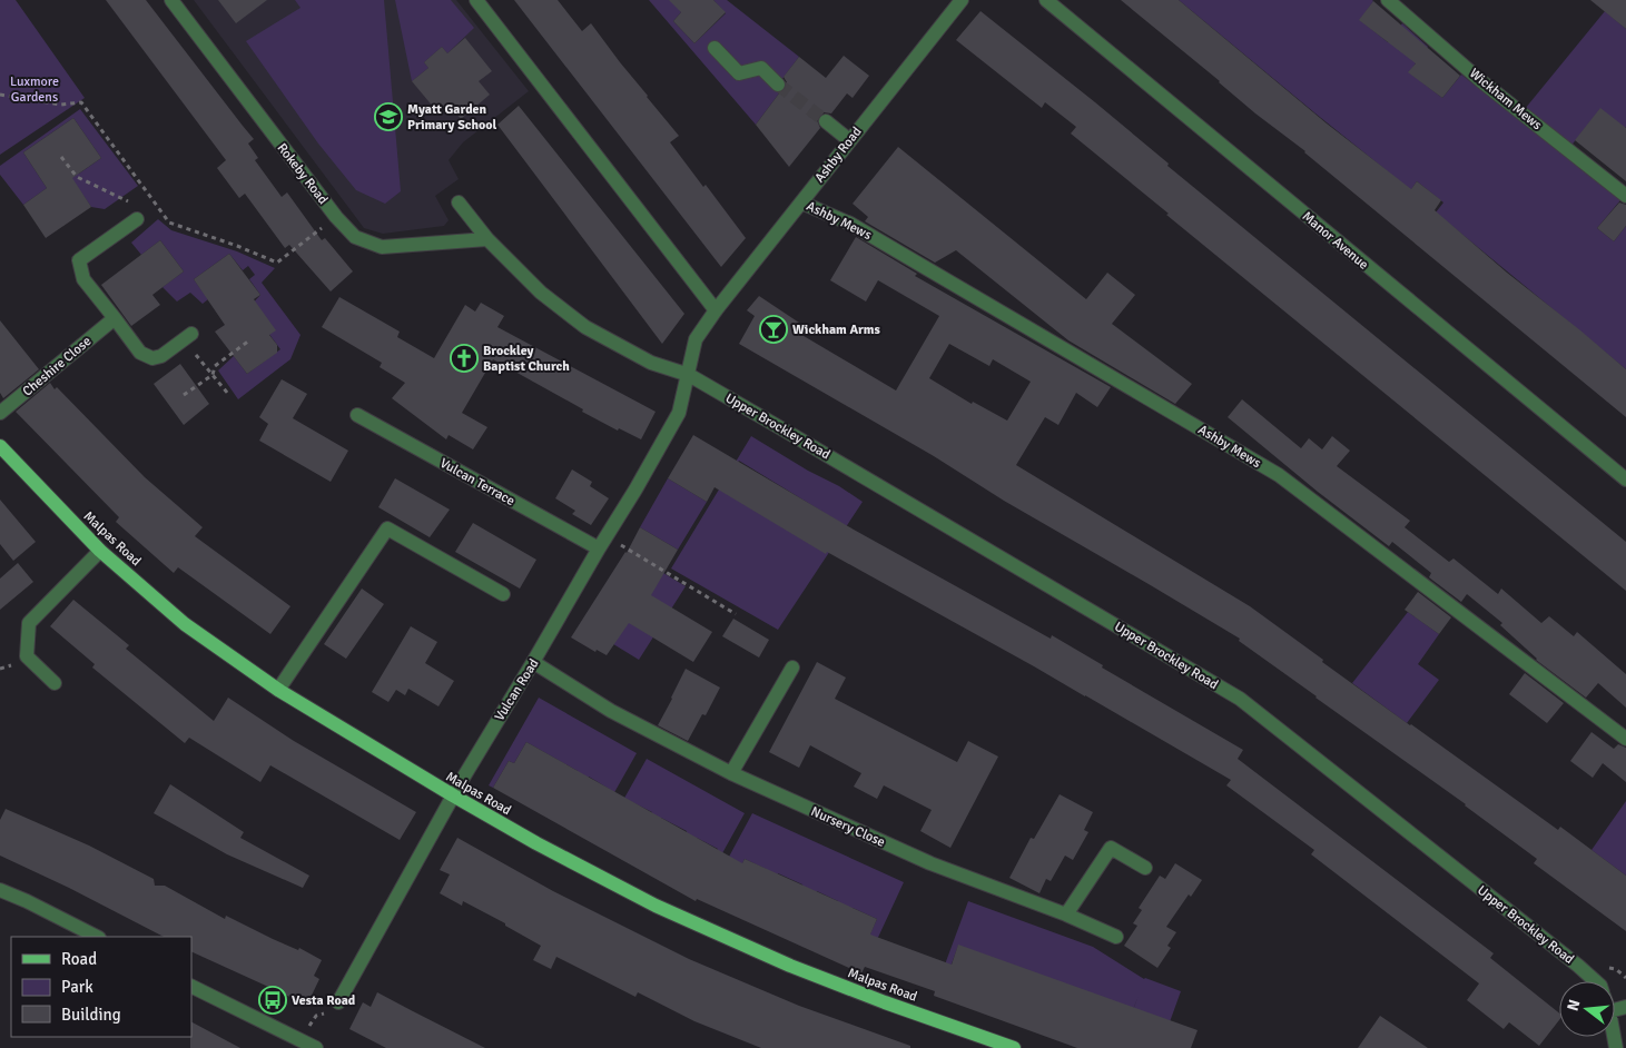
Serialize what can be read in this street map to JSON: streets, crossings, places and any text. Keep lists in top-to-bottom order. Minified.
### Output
{"streets":{"main road":["Malpas Road"],"street":["Wickham Mews","Ashby Road","Rokeby Road","Ashby Mews","Manor Avenue","Cheshire Close","Upper Brockley Road","Vulcan Terrace","Vulcan Road","Nursery Close"]},"crossings":[["Ashby Road","Ashby Mews"],["Rokeby Road","Upper Brockley Road"],["Upper Brockley Road","Vulcan Road"],["Vulcan Terrace","Vulcan Road"],["Malpas Road","Vulcan Road"],["Vulcan Road","Nursery Close"]],"parks":["Luxmore Gardens"],"places":{"school or university":["Myatt Garden Primary School"],"bar":["Wickham Arms"],"church":["Brockley Baptist Church"],"bus stop":["Vesta Road"]},"legend":["Road","Park","Building"],"north":"left"}
